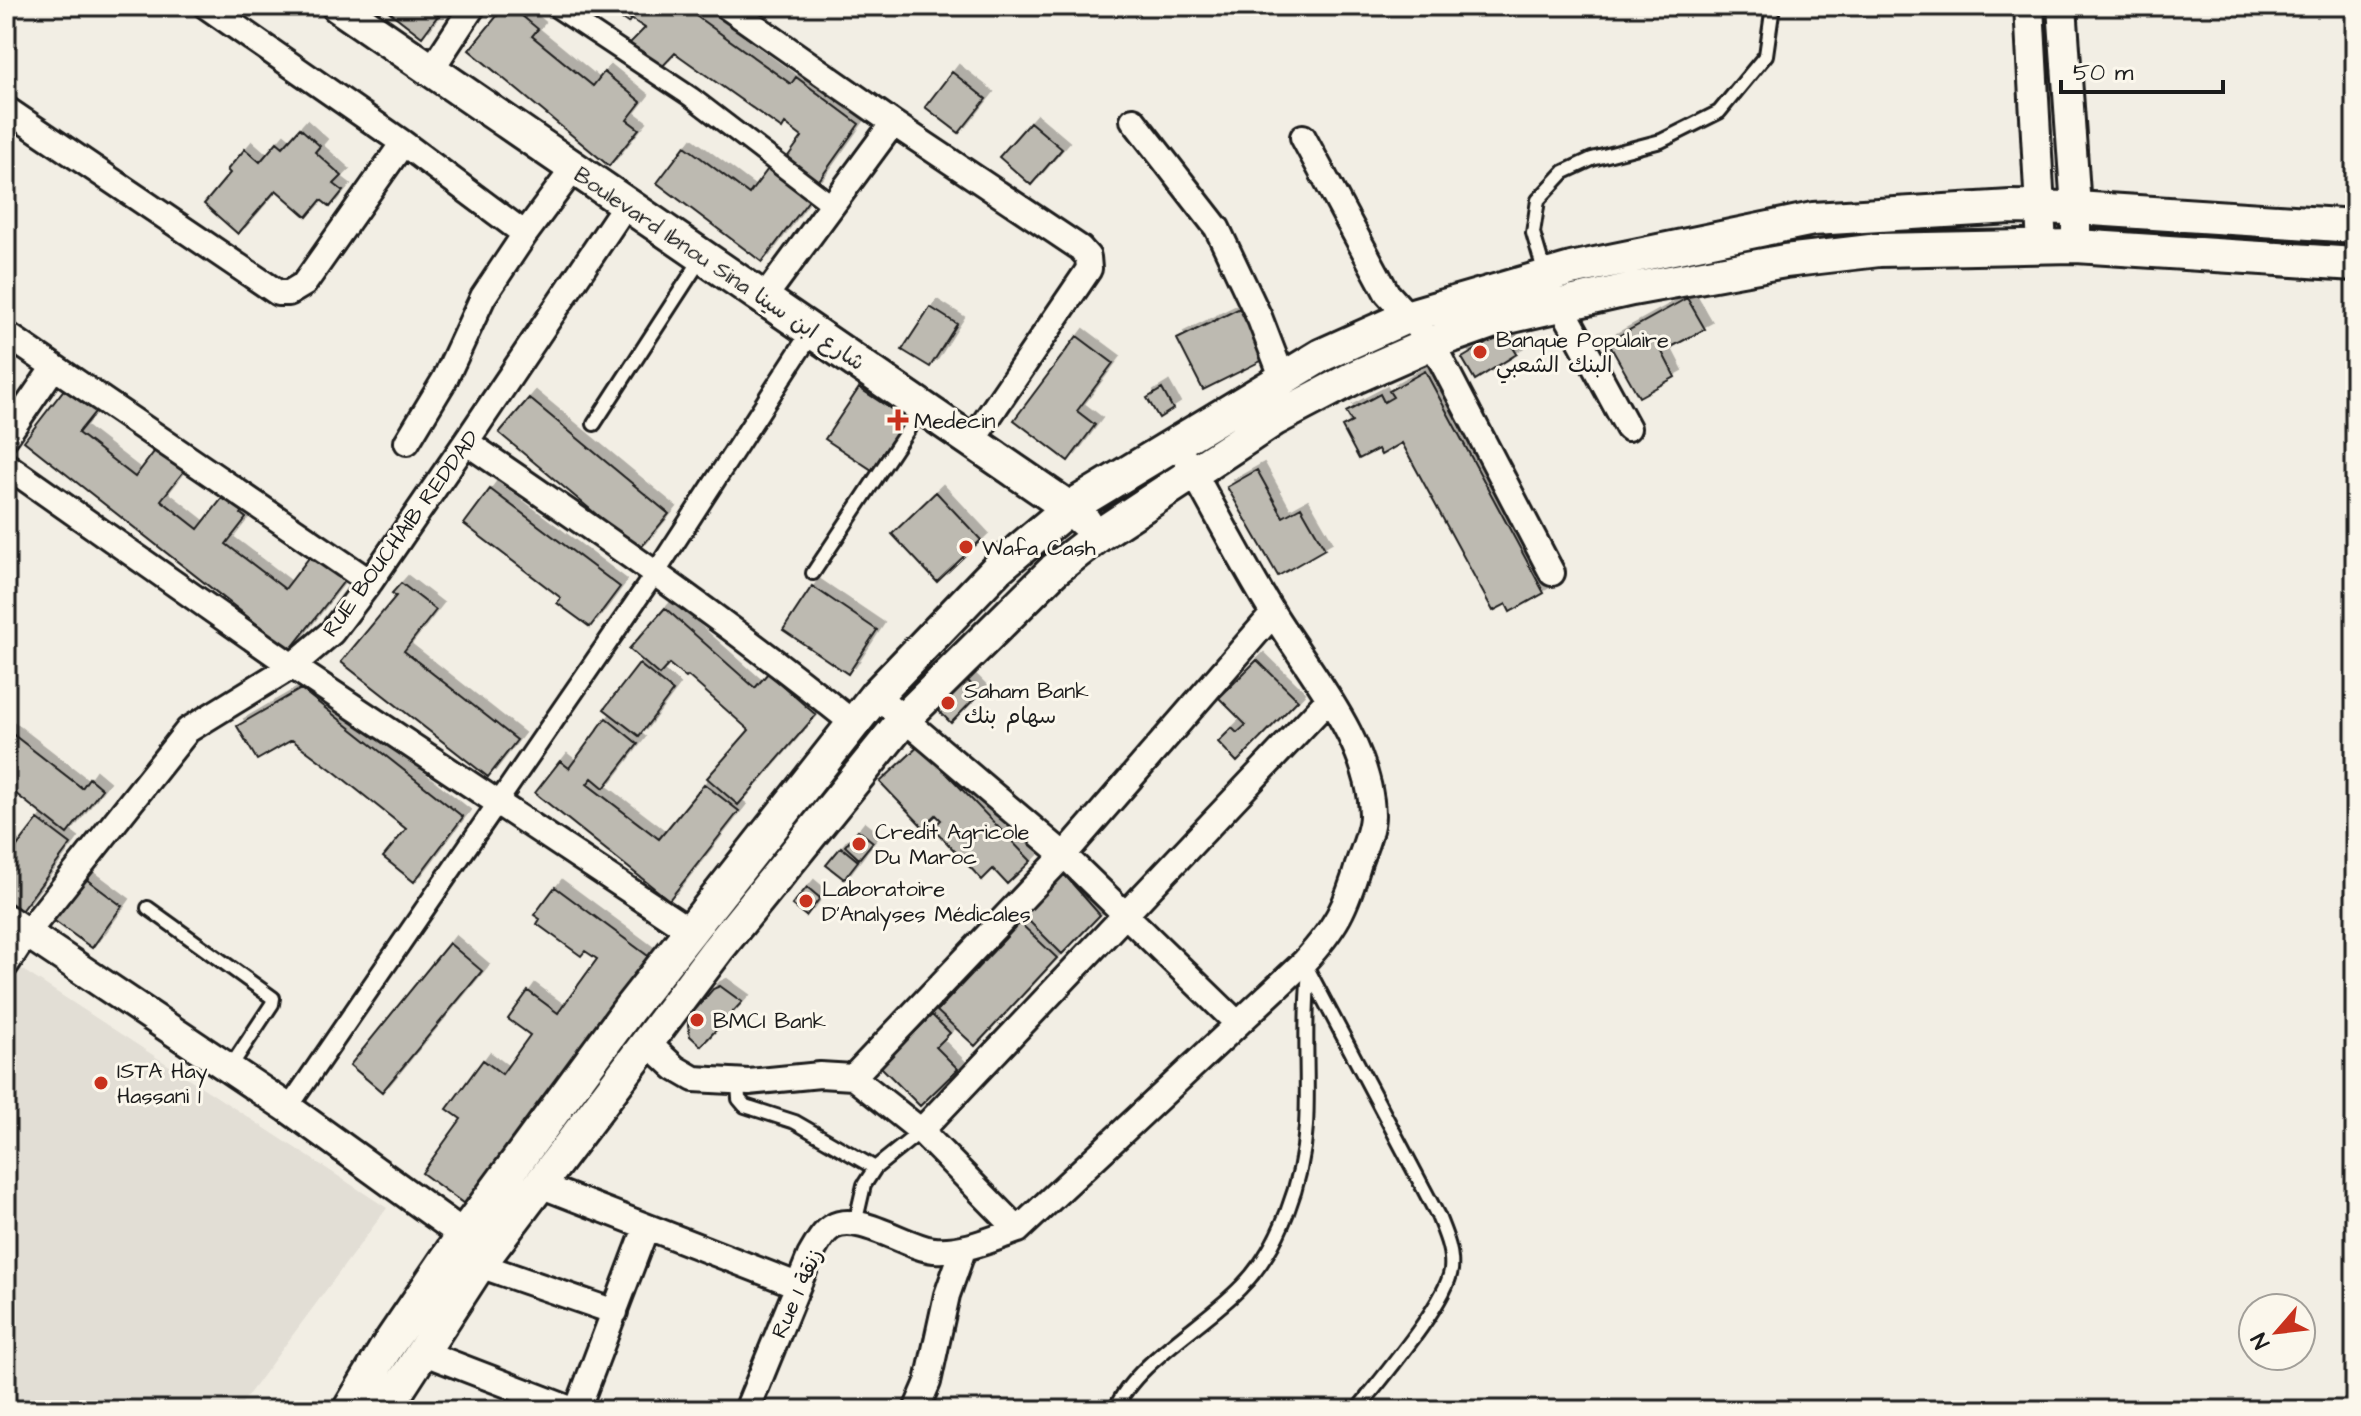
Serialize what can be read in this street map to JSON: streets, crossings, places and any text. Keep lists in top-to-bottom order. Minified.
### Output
{"streets":{"main road":["Boulevard Ibnou Sina شارع ابن سينا"],"street":["RUE BOUCHAIB REDDAD","Rue 1 زنقة"]},"crossings":[["Boulevard Ibnou Sina شارع ابن سينا","RUE BOUCHAIB REDDAD"]],"places":{"other":["Banque Populaire البنك الشعبي","Wafa Cash","Saham Bank سهام بنك","Credit Agricole Du Maroc","Laboratoire D'Analyses Médicales","BMCI Bank","ISTA Hay Hassani 1"],"health":["Medecin"]},"scale_bar":"50 m","north":"bottom left"}
